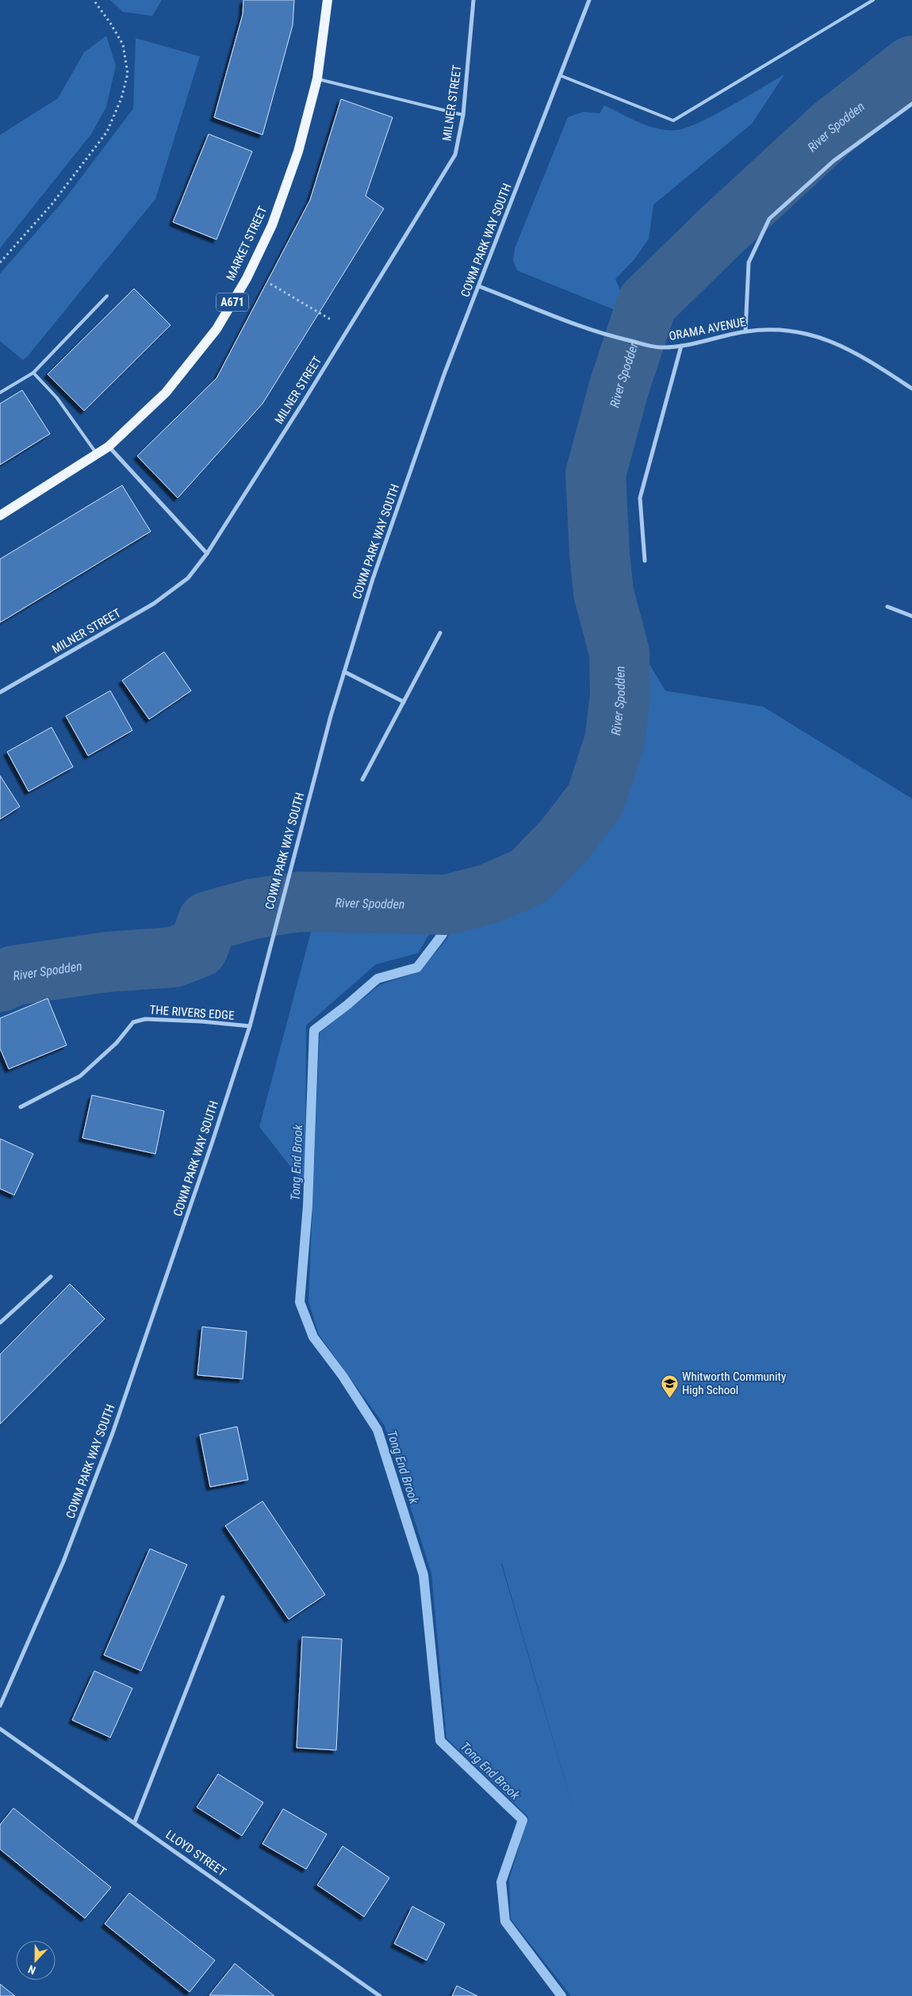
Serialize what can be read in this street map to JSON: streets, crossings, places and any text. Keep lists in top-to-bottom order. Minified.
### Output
{"streets":{"main road":["MARKET STREET","A671"],"street":["MILNER STREET","COWM PARK WAY SOUTH","ORAMA AVENUE","THE RIVERS EDGE","LLOYD STREET"]},"crossings":[["COWM PARK WAY SOUTH","ORAMA AVENUE"],["COWM PARK WAY SOUTH","THE RIVERS EDGE"]],"water":["River Spodden","Tong End Brook"],"places":{"school or university":["Whitworth Community High School"]},"north":"bottom"}
